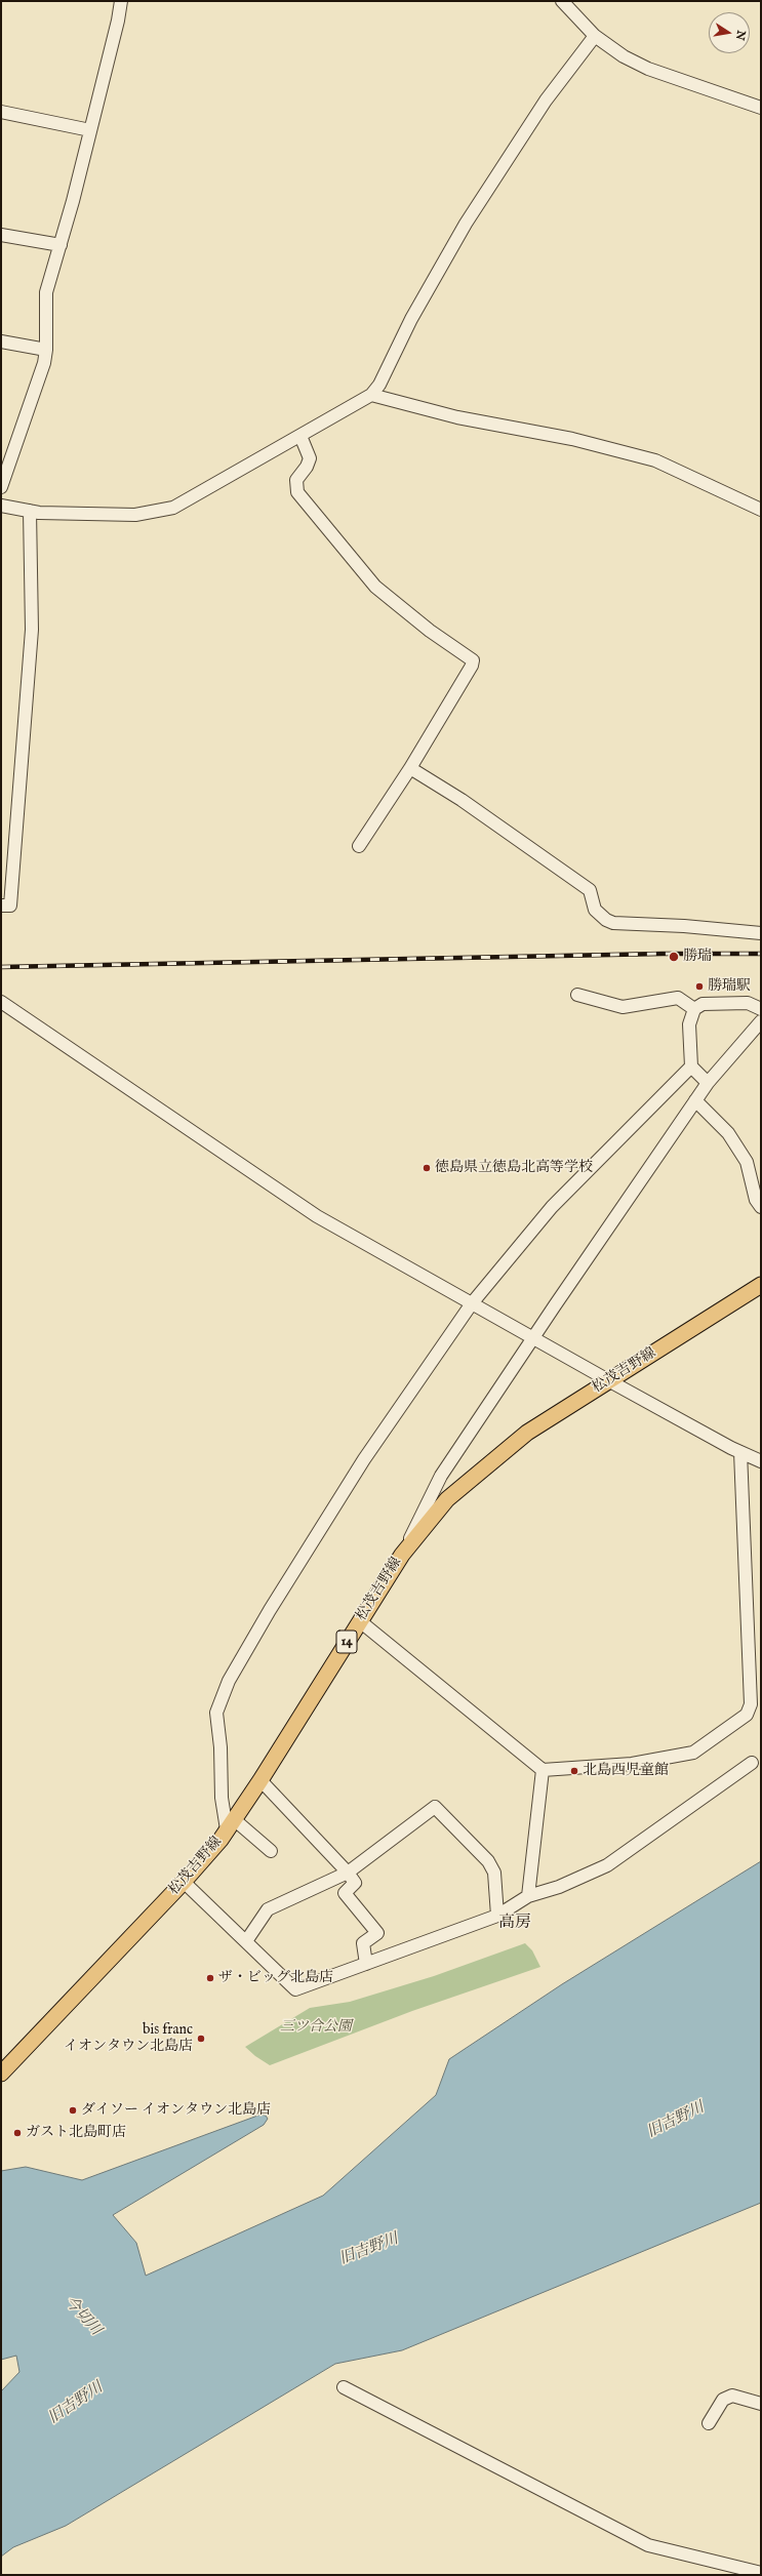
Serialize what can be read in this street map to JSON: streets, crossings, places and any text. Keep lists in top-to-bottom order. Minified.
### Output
{"streets":{"main road":["松茂吉野線","14"]},"districts":["高房"],"water":["旧吉野川","今切川"],"parks":["三ツ合公園"],"places":["勝瑞","勝瑞駅","徳島県立徳島北高等学校","北島西児童館","ザ・ビッグ北島店","bis franc イオンタウン北島店","ダイソー イオンタウン北島店","ガスト北島町店"],"north":"right"}
